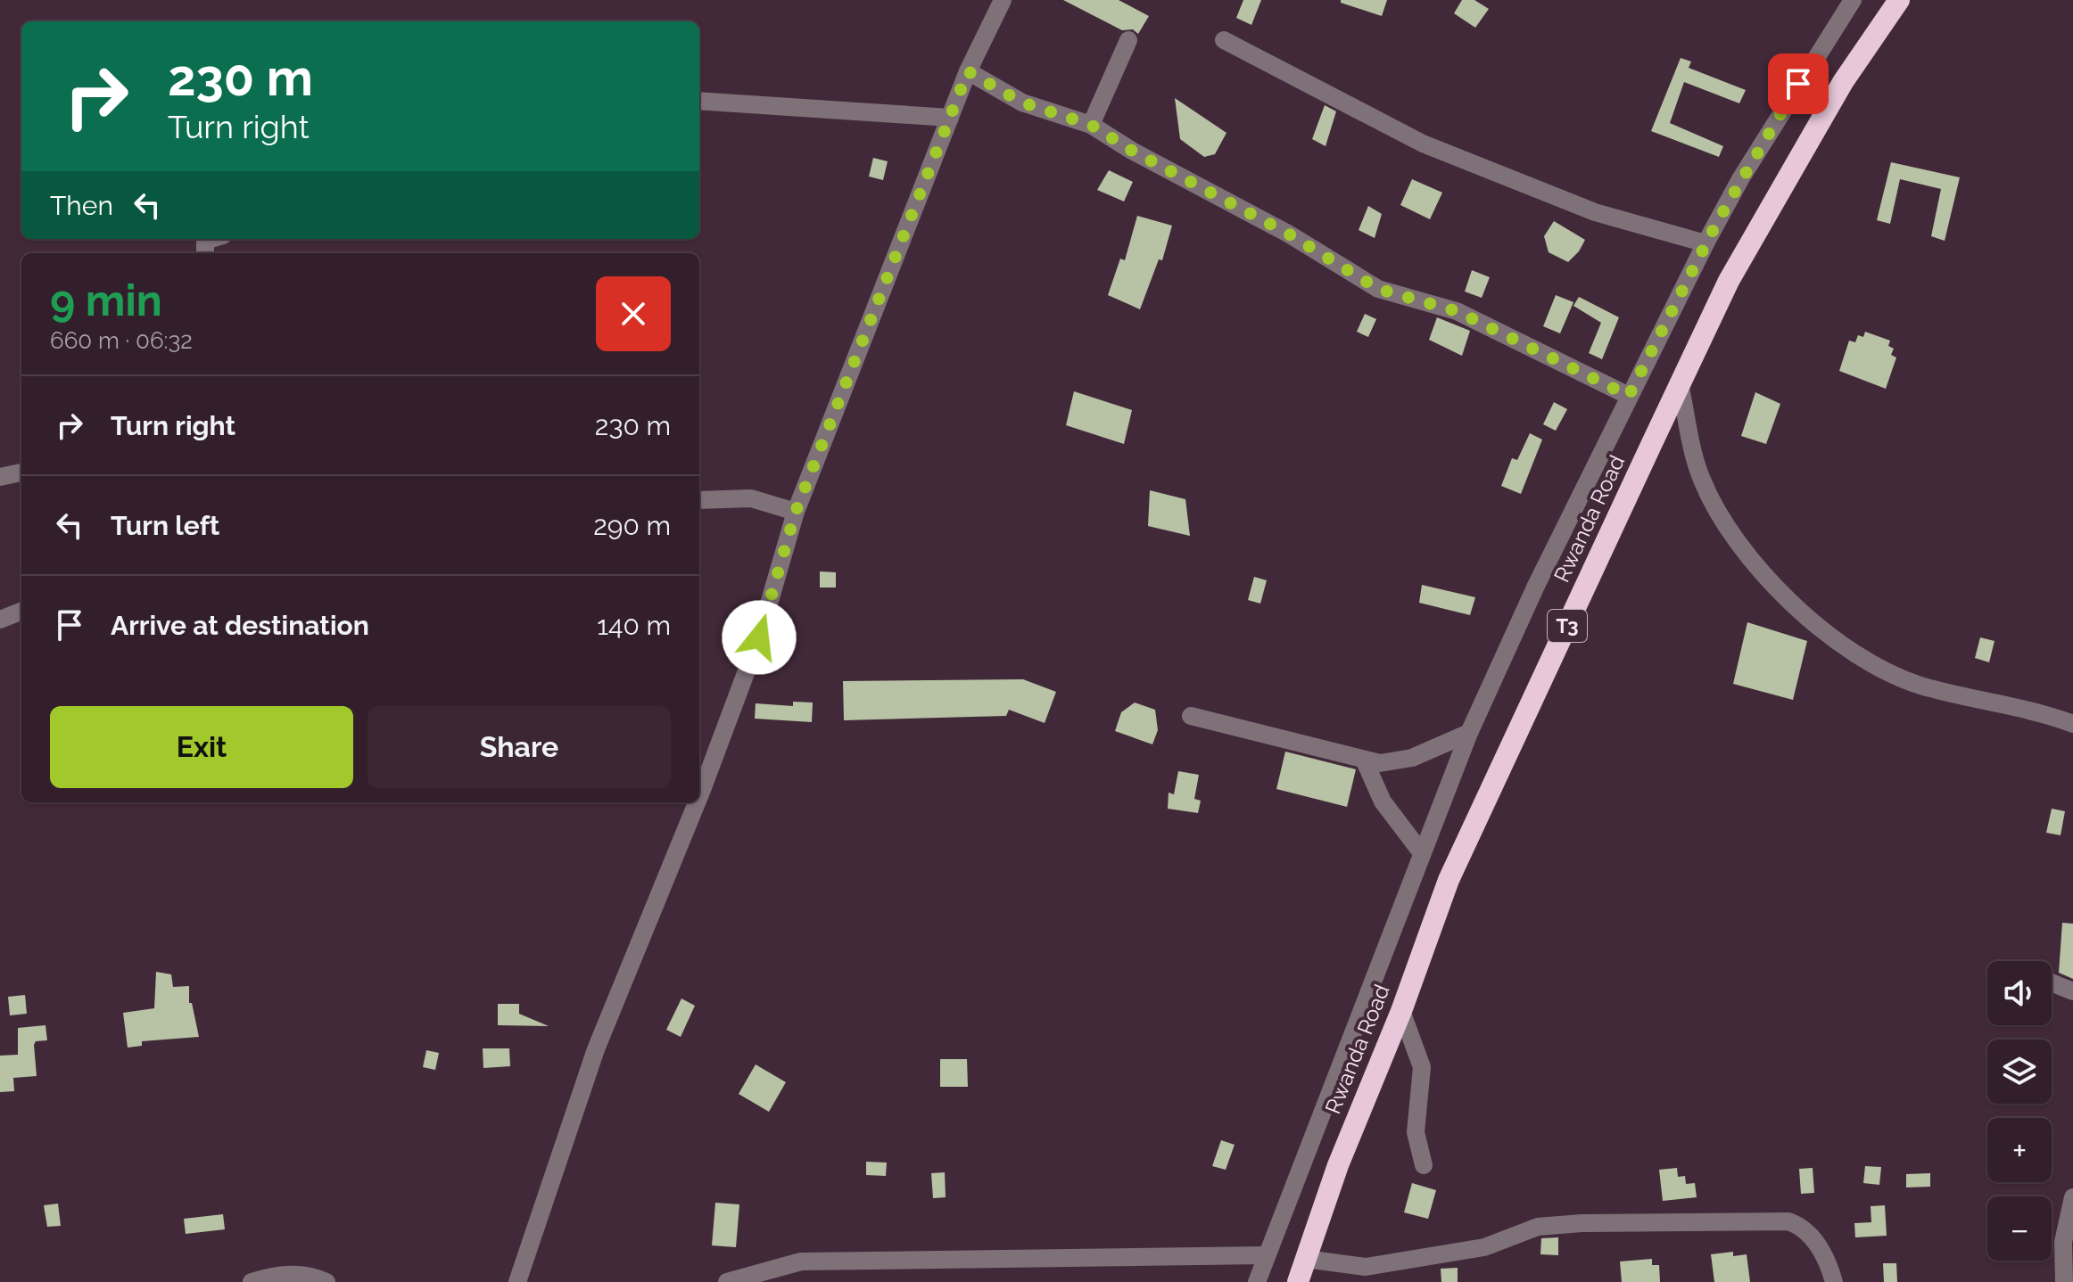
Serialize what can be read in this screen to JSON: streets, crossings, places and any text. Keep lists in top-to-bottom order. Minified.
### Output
{"streets":{"highway":["Rwanda Road","T3"]},"page":{"turn":["230 m","Turn right"],"then":"Then","heading":["9 min","660 m · 06:32"],"list":[{"name":"Turn right","value":"230 m"},{"name":"Turn left","value":"290 m"},{"name":"Arrive at destination","value":"140 m"}],"buttons":["Exit","Share"],"map_buttons":["+","−"]}}
